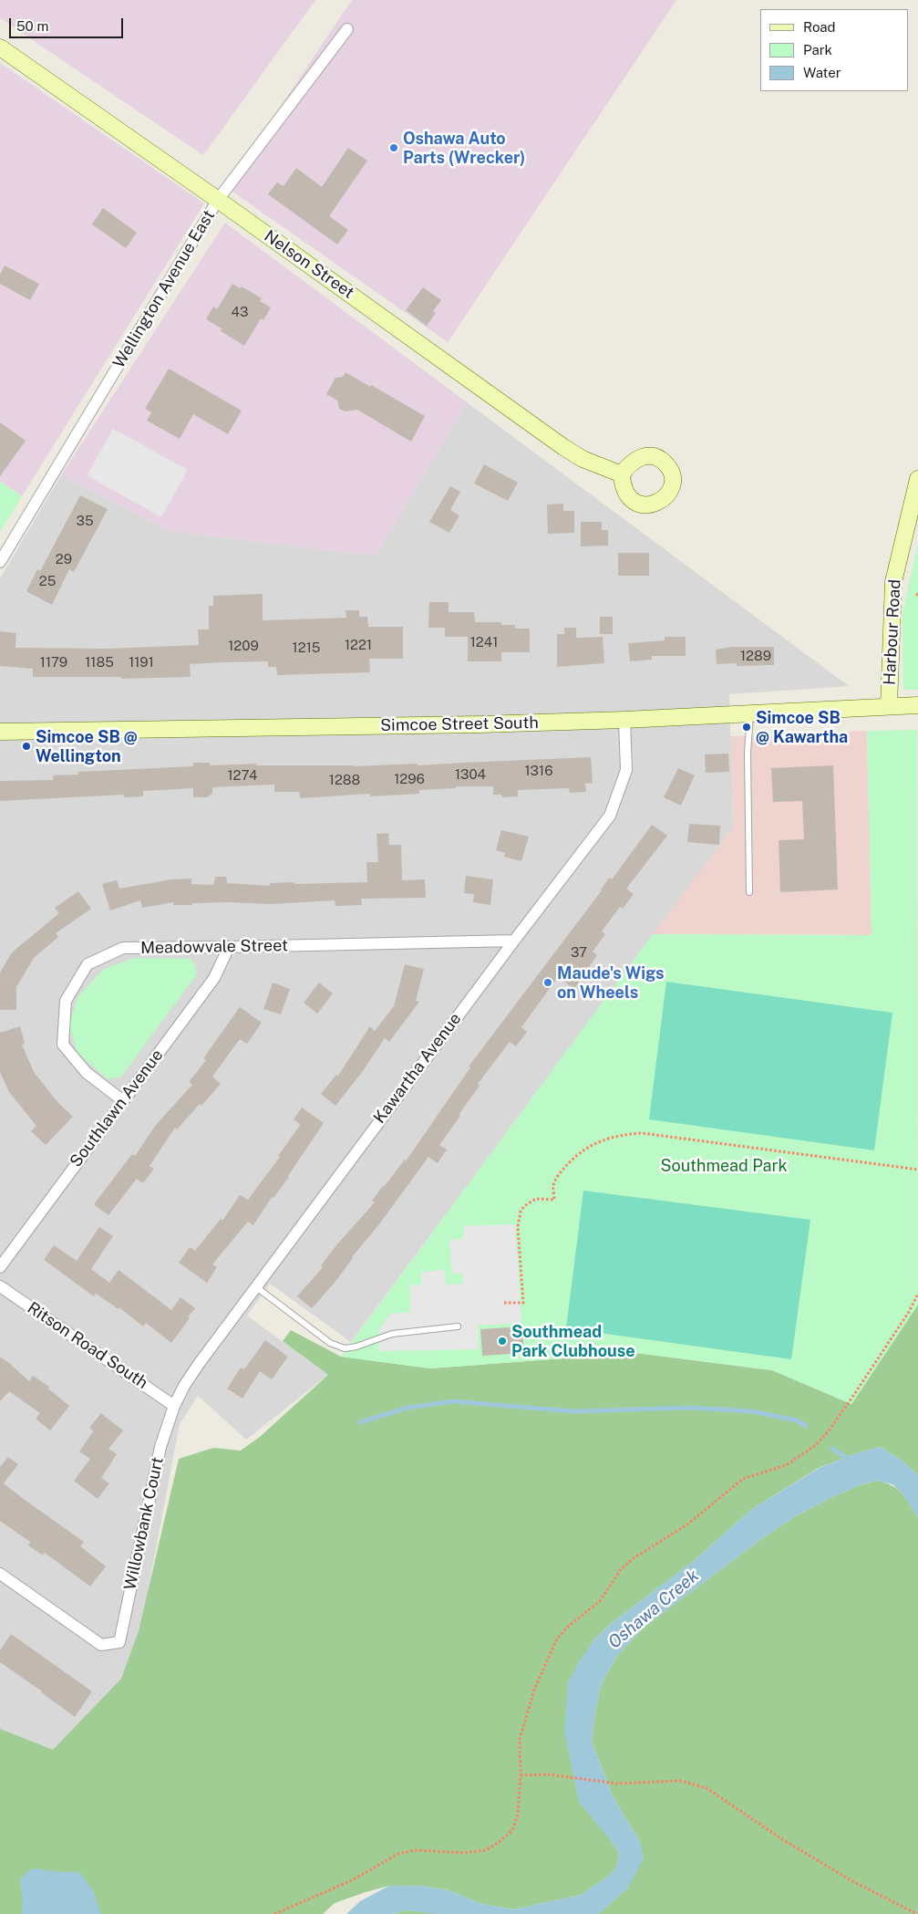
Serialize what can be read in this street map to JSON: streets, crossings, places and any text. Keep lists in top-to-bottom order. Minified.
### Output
{"streets":{"street":["Nelson Street","Wellington Avenue East","Harbour Road","Simcoe Street South","Meadowvale Street","Kawartha Avenue","Southlawn Avenue","Ritson Road South","Willowbank Court"]},"crossings":[["Nelson Street","Wellington Avenue East"],["Harbour Road","Simcoe Street South"],["Simcoe Street South","Kawartha Avenue"],["Meadowvale Street","Kawartha Avenue"],["Meadowvale Street","Southlawn Avenue"],["Kawartha Avenue","Ritson Road South"],["Kawartha Avenue","Willowbank Court"],["Ritson Road South","Willowbank Court"]],"water":["Oshawa Creek"],"parks":["Southmead Park"],"places":["Oshawa Auto Parts (Wrecker)","Simcoe SB @ Kawartha","Simcoe SB @ Wellington","Maude's Wigs on Wheels","Southmead Park Clubhouse"],"house_numbers":["43","35","29","25","1241","1221","1209","1215","1289","1179","1185","1191","1316","1304","1274","1296","1288","37"],"legend":["Road","Park","Water"],"scale_bar":"50 m"}
